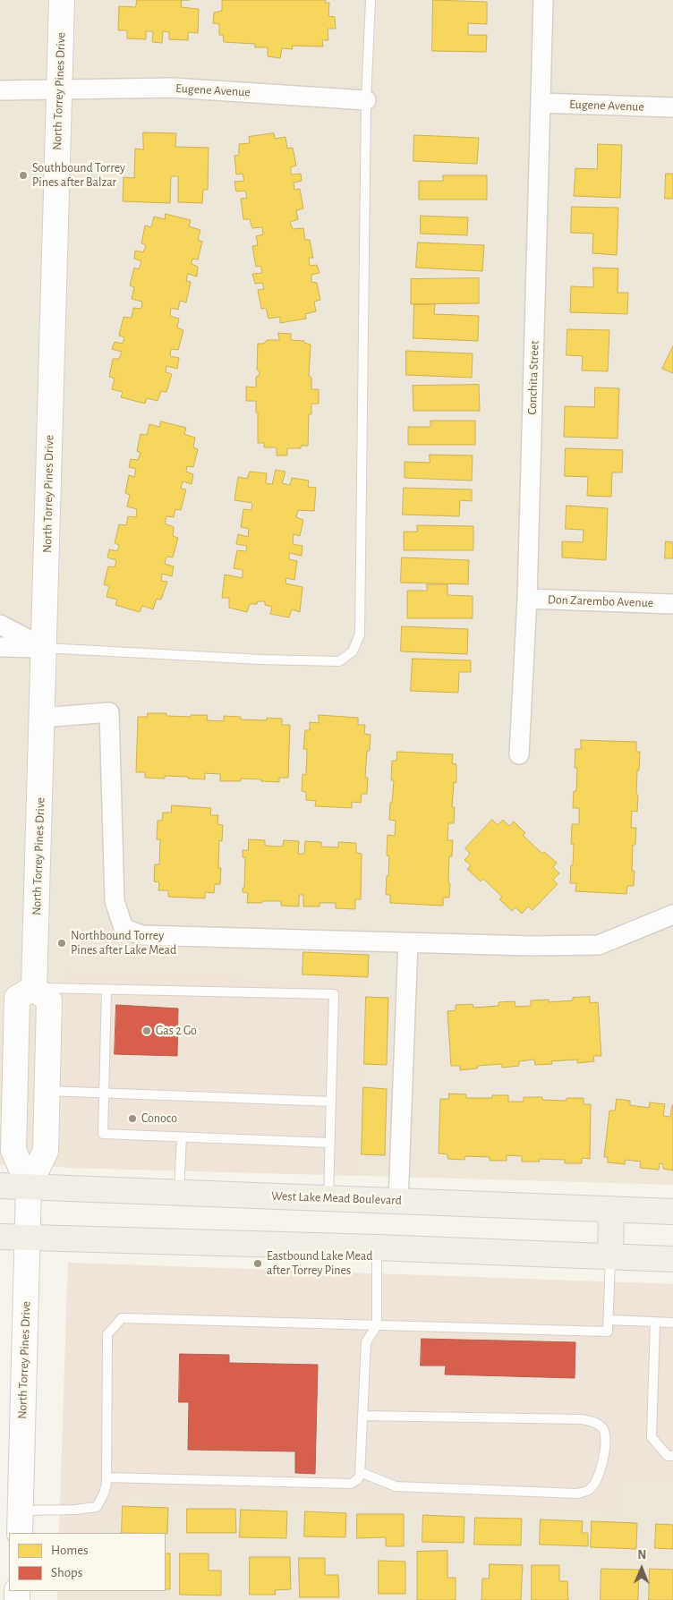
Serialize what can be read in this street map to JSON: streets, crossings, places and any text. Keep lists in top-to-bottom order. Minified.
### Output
{"streets":{"main road":["North Torrey Pines Drive","West Lake Mead Boulevard"],"street":["Eugene Avenue","Conchita Street","Don Zarembo Avenue"]},"crossings":[["Eugene Avenue","North Torrey Pines Drive"],["Eugene Avenue","Conchita Street"],["North Torrey Pines Drive","West Lake Mead Boulevard"],["Conchita Street","Don Zarembo Avenue"]],"places":["Southbound Torrey Pines after Balzar","Northbound Torrey Pines after Lake Mead","Gas 2 Go","Conoco","Eastbound Lake Mead after Torrey Pines"],"legend":["Homes","Shops"],"north":"top"}
